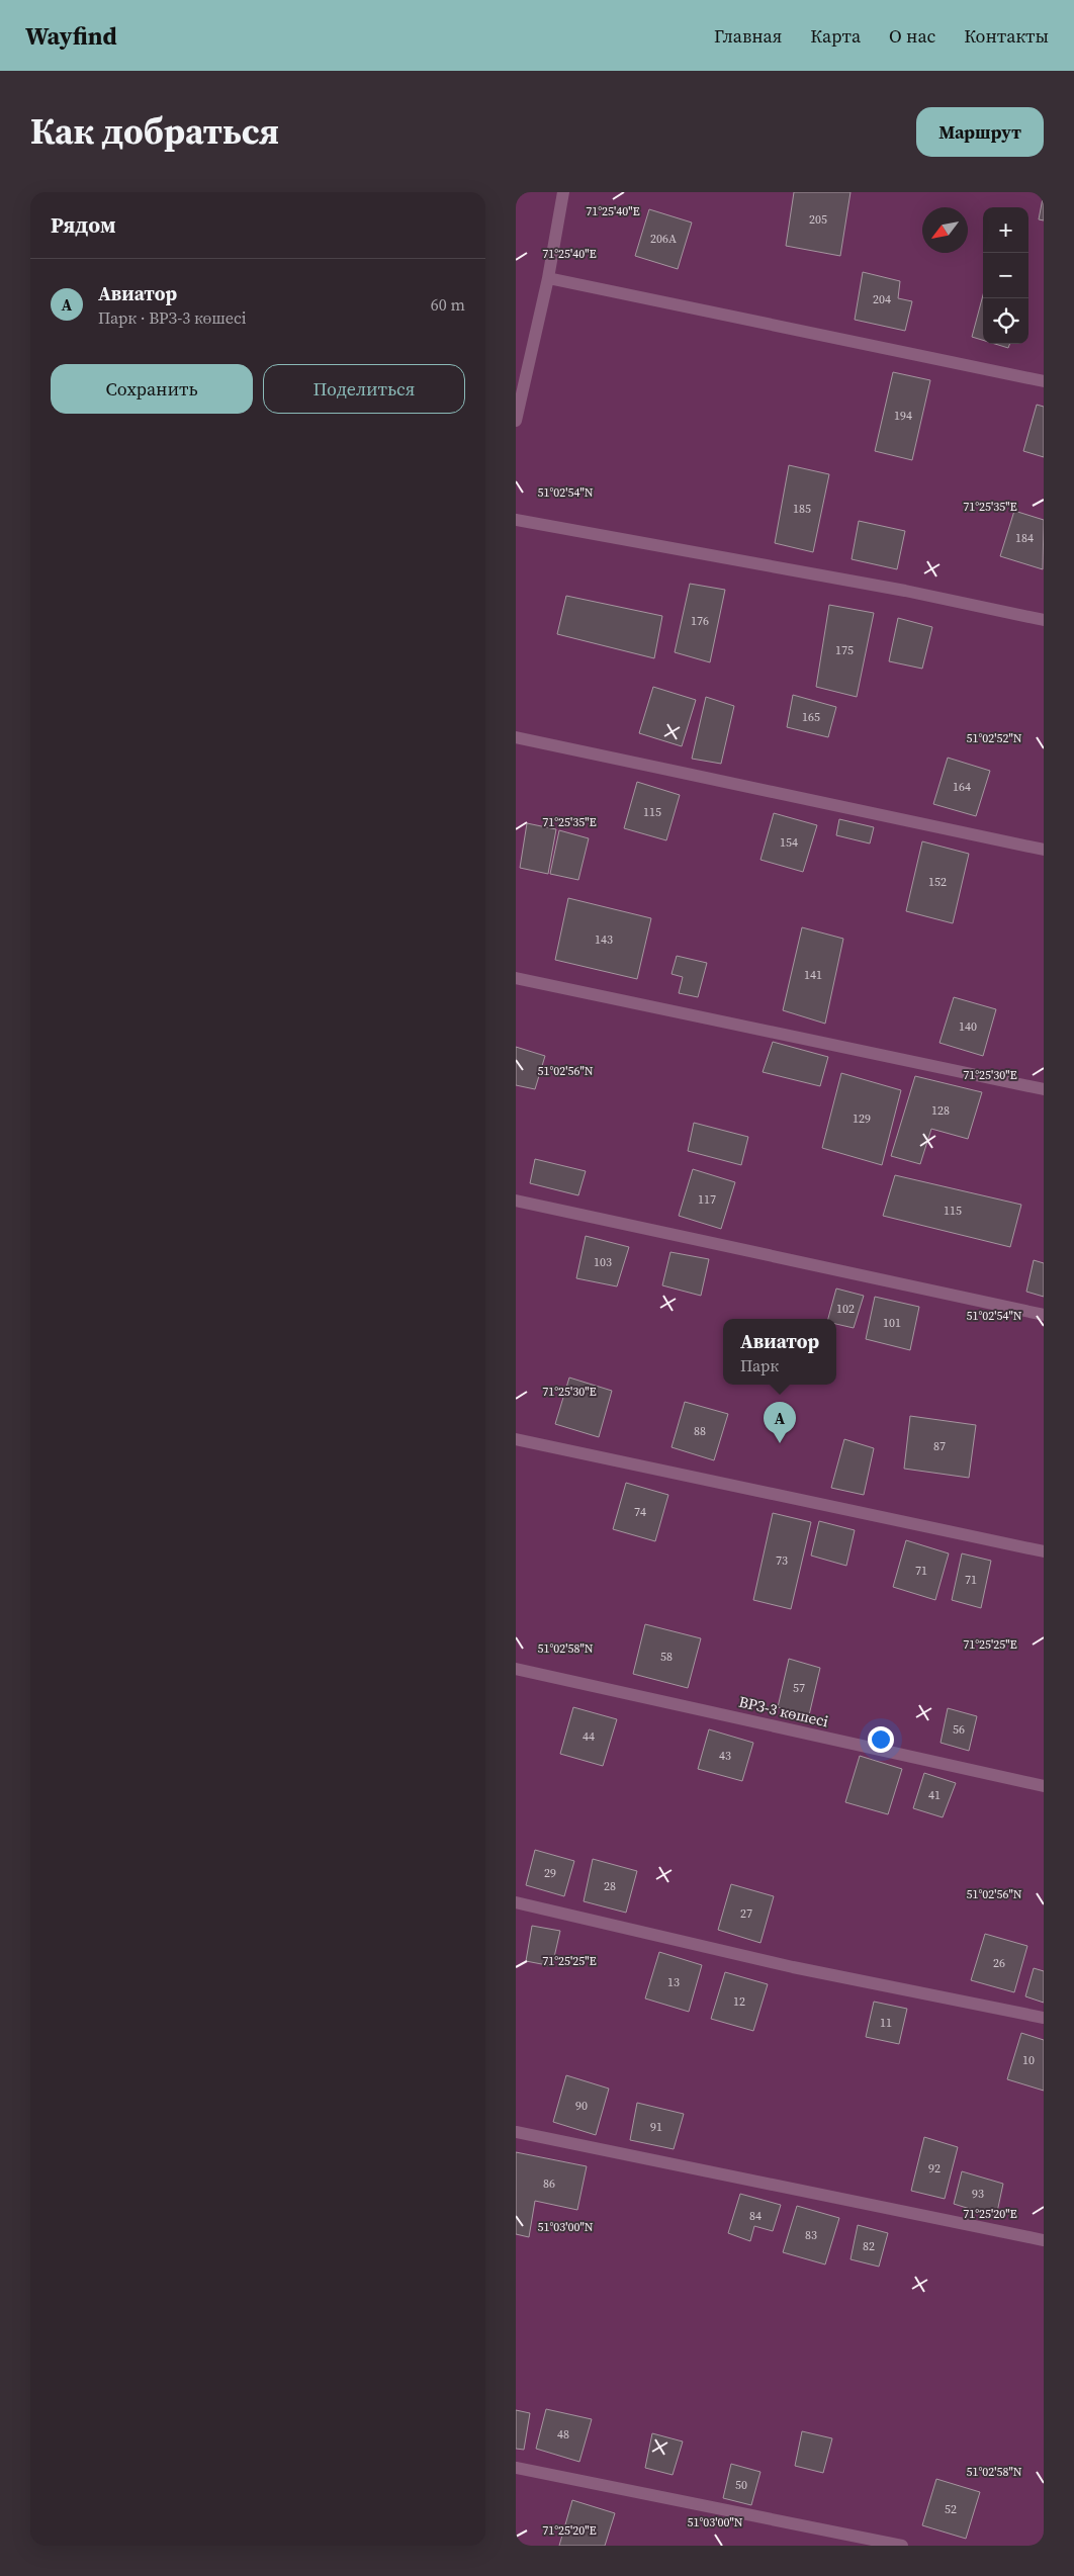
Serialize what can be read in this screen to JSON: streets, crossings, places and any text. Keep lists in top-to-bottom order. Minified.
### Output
{"streets":{"street":["ВРЗ-3 көшесі"]},"house_numbers":["205","206A","204","194","185","184","176","175","165","164","115","154","152","143","141","140","128","129","117","115","103","102","101","88","87","74","73","71","71","58","57","56","44","43","41","29","28","27","26","13","12","11","10","90","91","92","86","93","84","83","82","48","50","52"],"north":"bottom left","page":{"header":"Wayfind","nav":["Главная","Карта","О нас","Контакты"],"title":"Как добраться","buttons":["Маршрут",["Сохранить","Поделиться"]],"heading":"Рядом","map_buttons":["+","−"],"list":[{"mark":"A","name":"Авиатор","note":"Парк · ВРЗ-3 көшесі","value":"60 m"}],"popup":["Авиатор","Парк"],"pins":"A"},"coordinates":["71°25'40\"E","51°02'54\"N","71°25'35\"E","51°02'52\"N","51°02'56\"N","71°25'30\"E","71°25'25\"E","51°02'58\"N","71°25'20\"E","51°03'00\"N"]}
